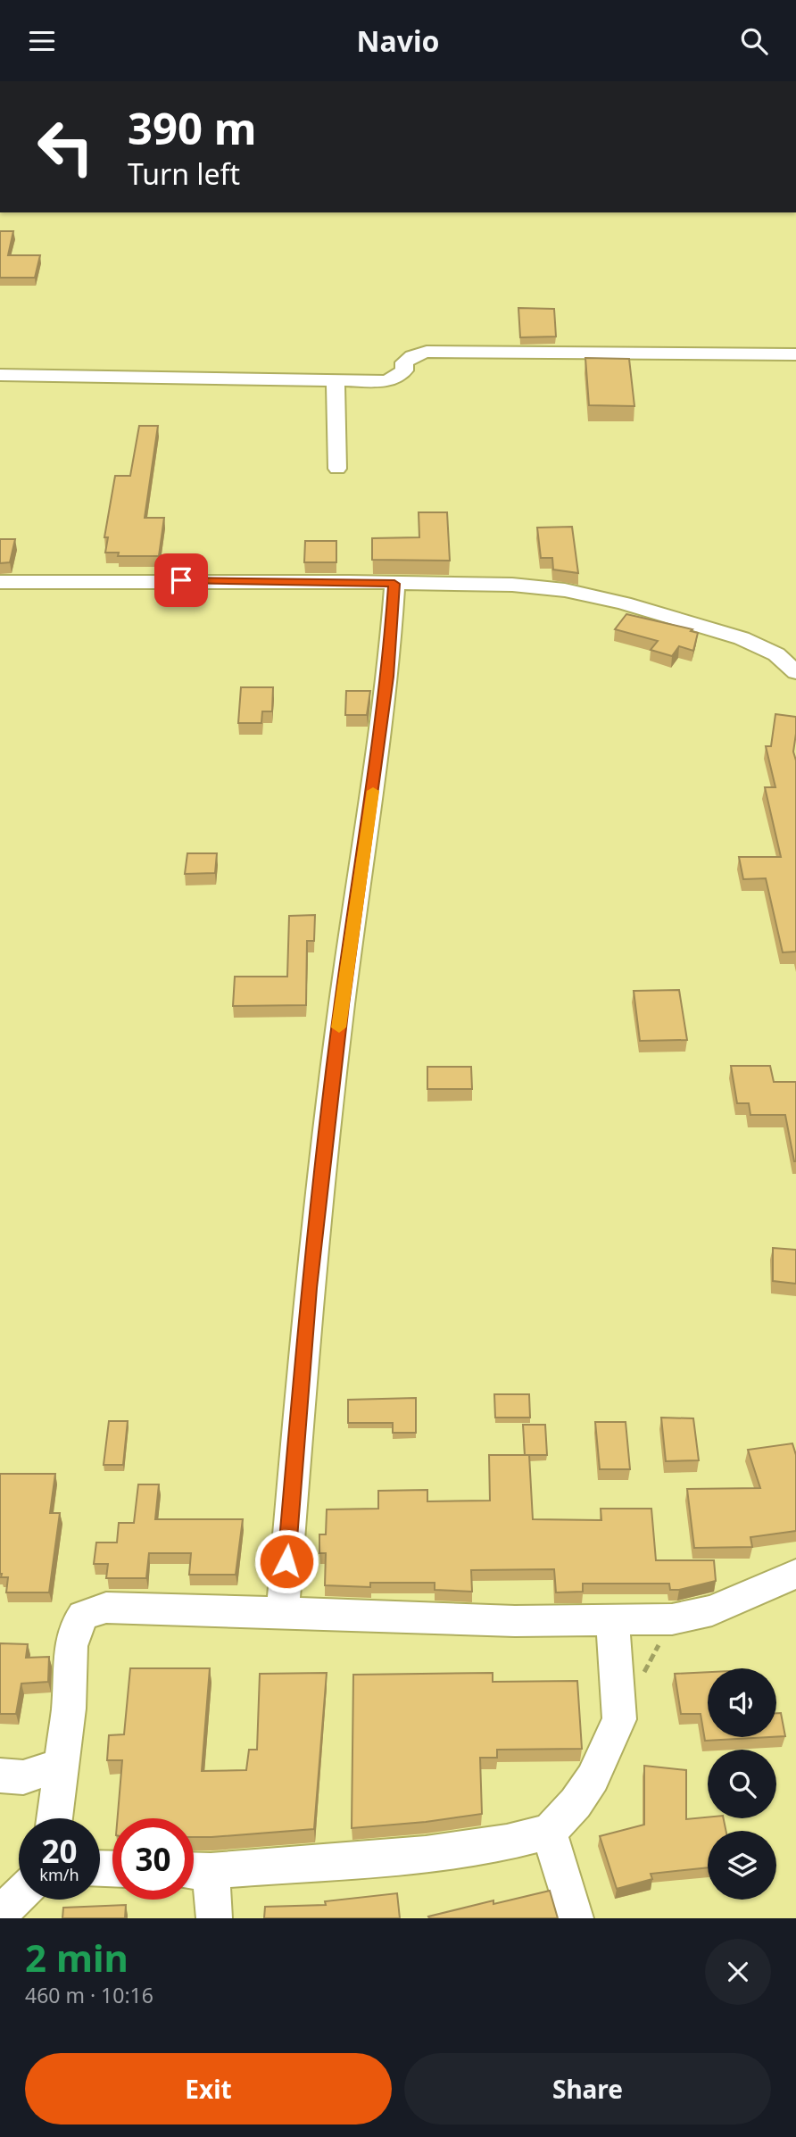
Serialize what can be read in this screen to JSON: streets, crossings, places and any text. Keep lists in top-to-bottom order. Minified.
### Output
{"page":{"header":"Navio","turn":["390 m","Turn left"],"speed":"20 km/h","limit":"30","heading":["2 min","460 m · 10:16"],"buttons":["Exit","Share"]}}
